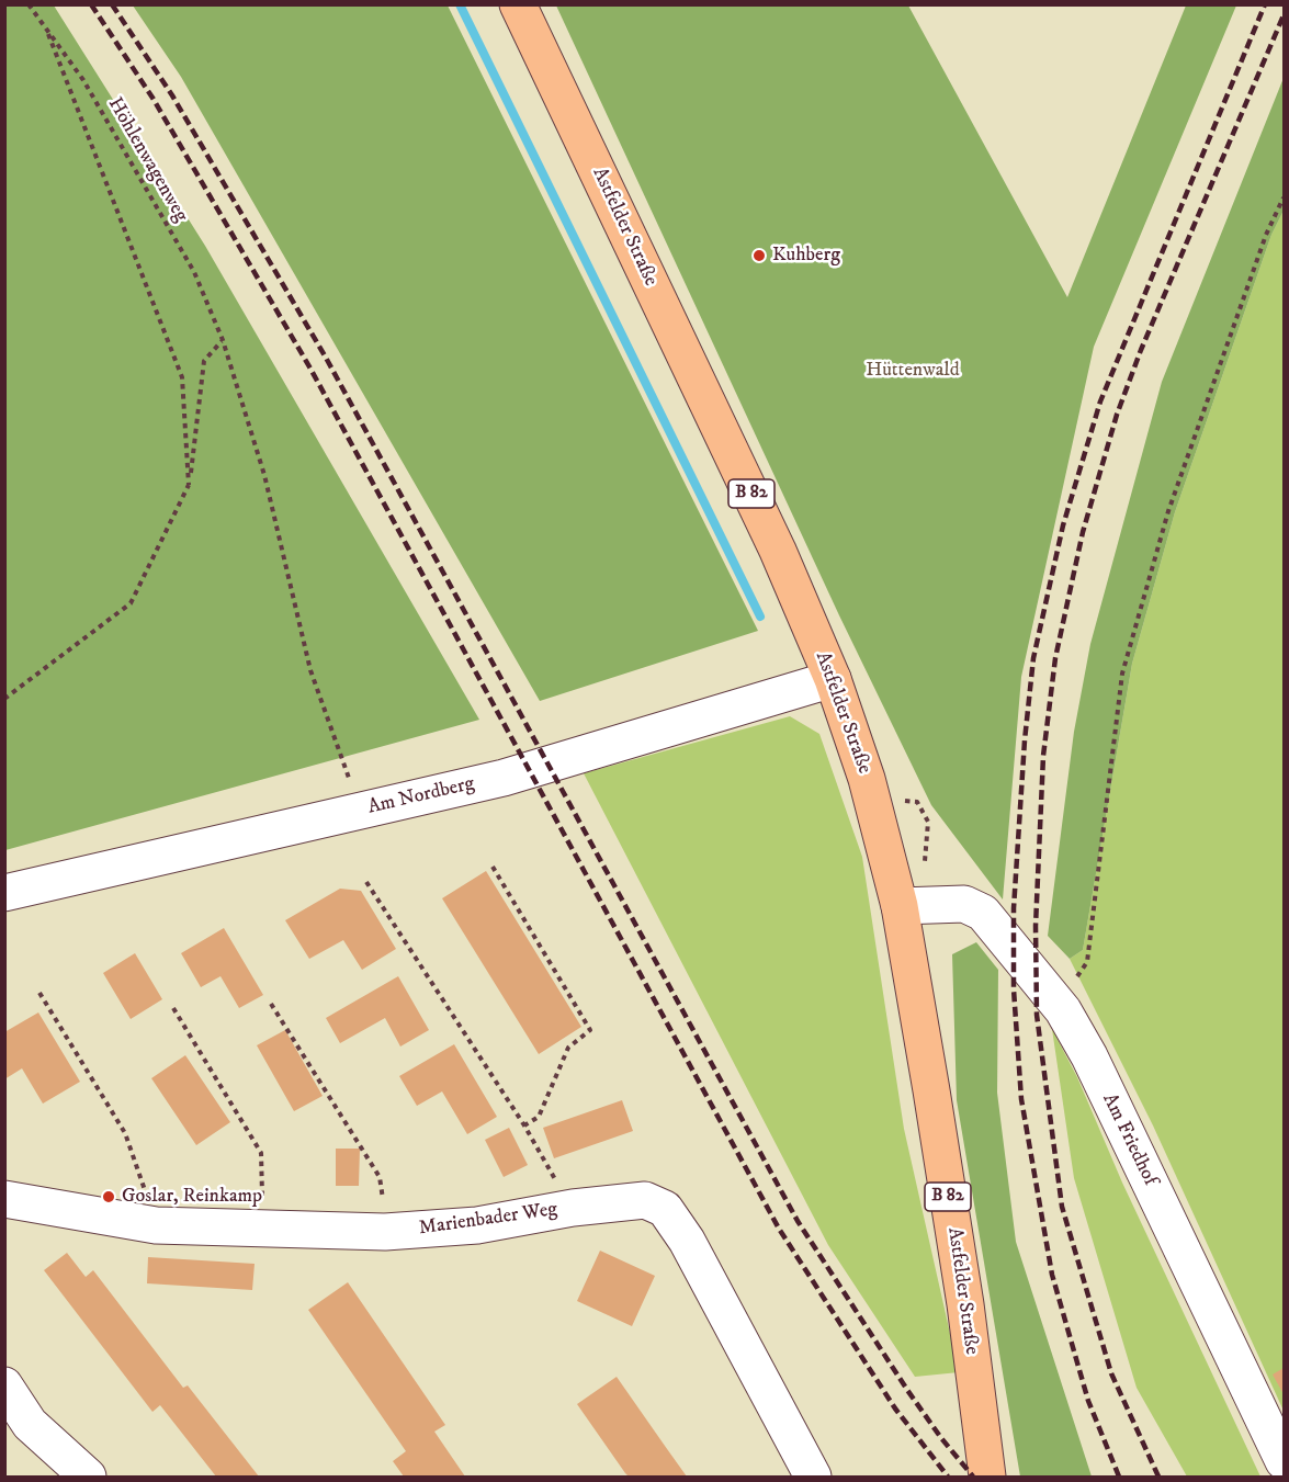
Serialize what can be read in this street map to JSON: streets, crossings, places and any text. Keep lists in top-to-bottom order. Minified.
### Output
{"streets":{"main road":["Astfelder Straße","B 82"],"street":["Am Nordberg","Am Friedhof","Marienbader Weg"],"path":["Höhlenwagenweg"]},"crossings":[["Höhlenwagenweg","Am Nordberg"],["Astfelder Straße","Am Nordberg"],["Astfelder Straße","Am Friedhof"]],"parks":["Hüttenwald"],"places":["Kuhberg","Goslar, Reinkamp"]}
